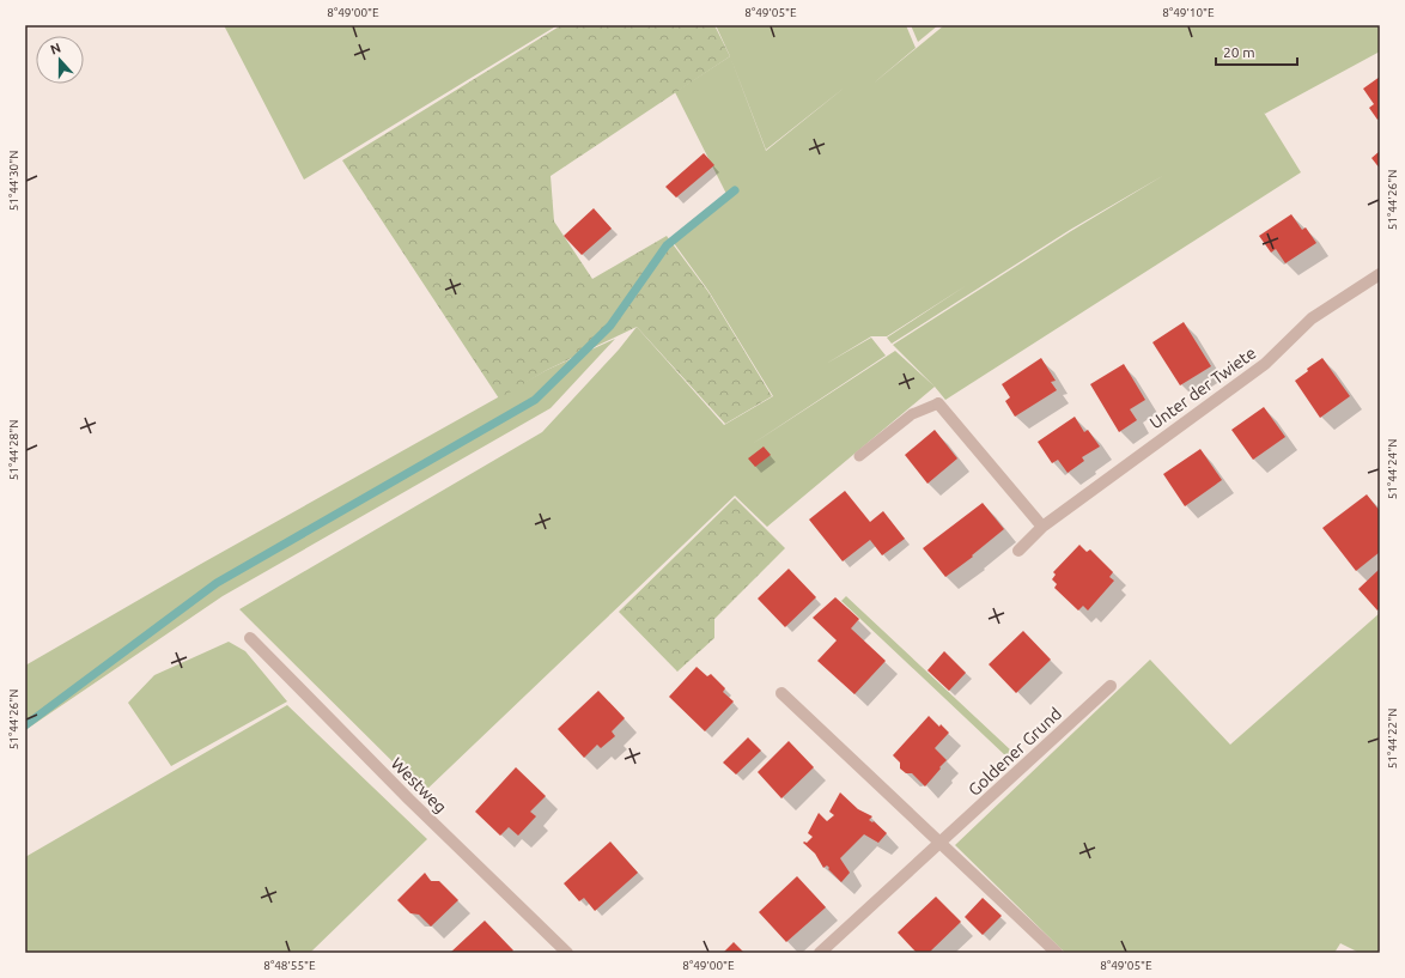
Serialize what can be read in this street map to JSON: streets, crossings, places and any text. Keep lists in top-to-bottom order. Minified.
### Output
{"streets":{"street":["Unter der Twiete","Goldener Grund","Westweg"]},"scale_bar":"20 m","north":"top","coordinates":["8°49'00\"E","8°49'05\"E","8°49'10\"E","51°44'30\"N","51°44'26\"N","51°44'28\"N","51°44'24\"N","51°44'22\"N","8°48'55\"E"]}
